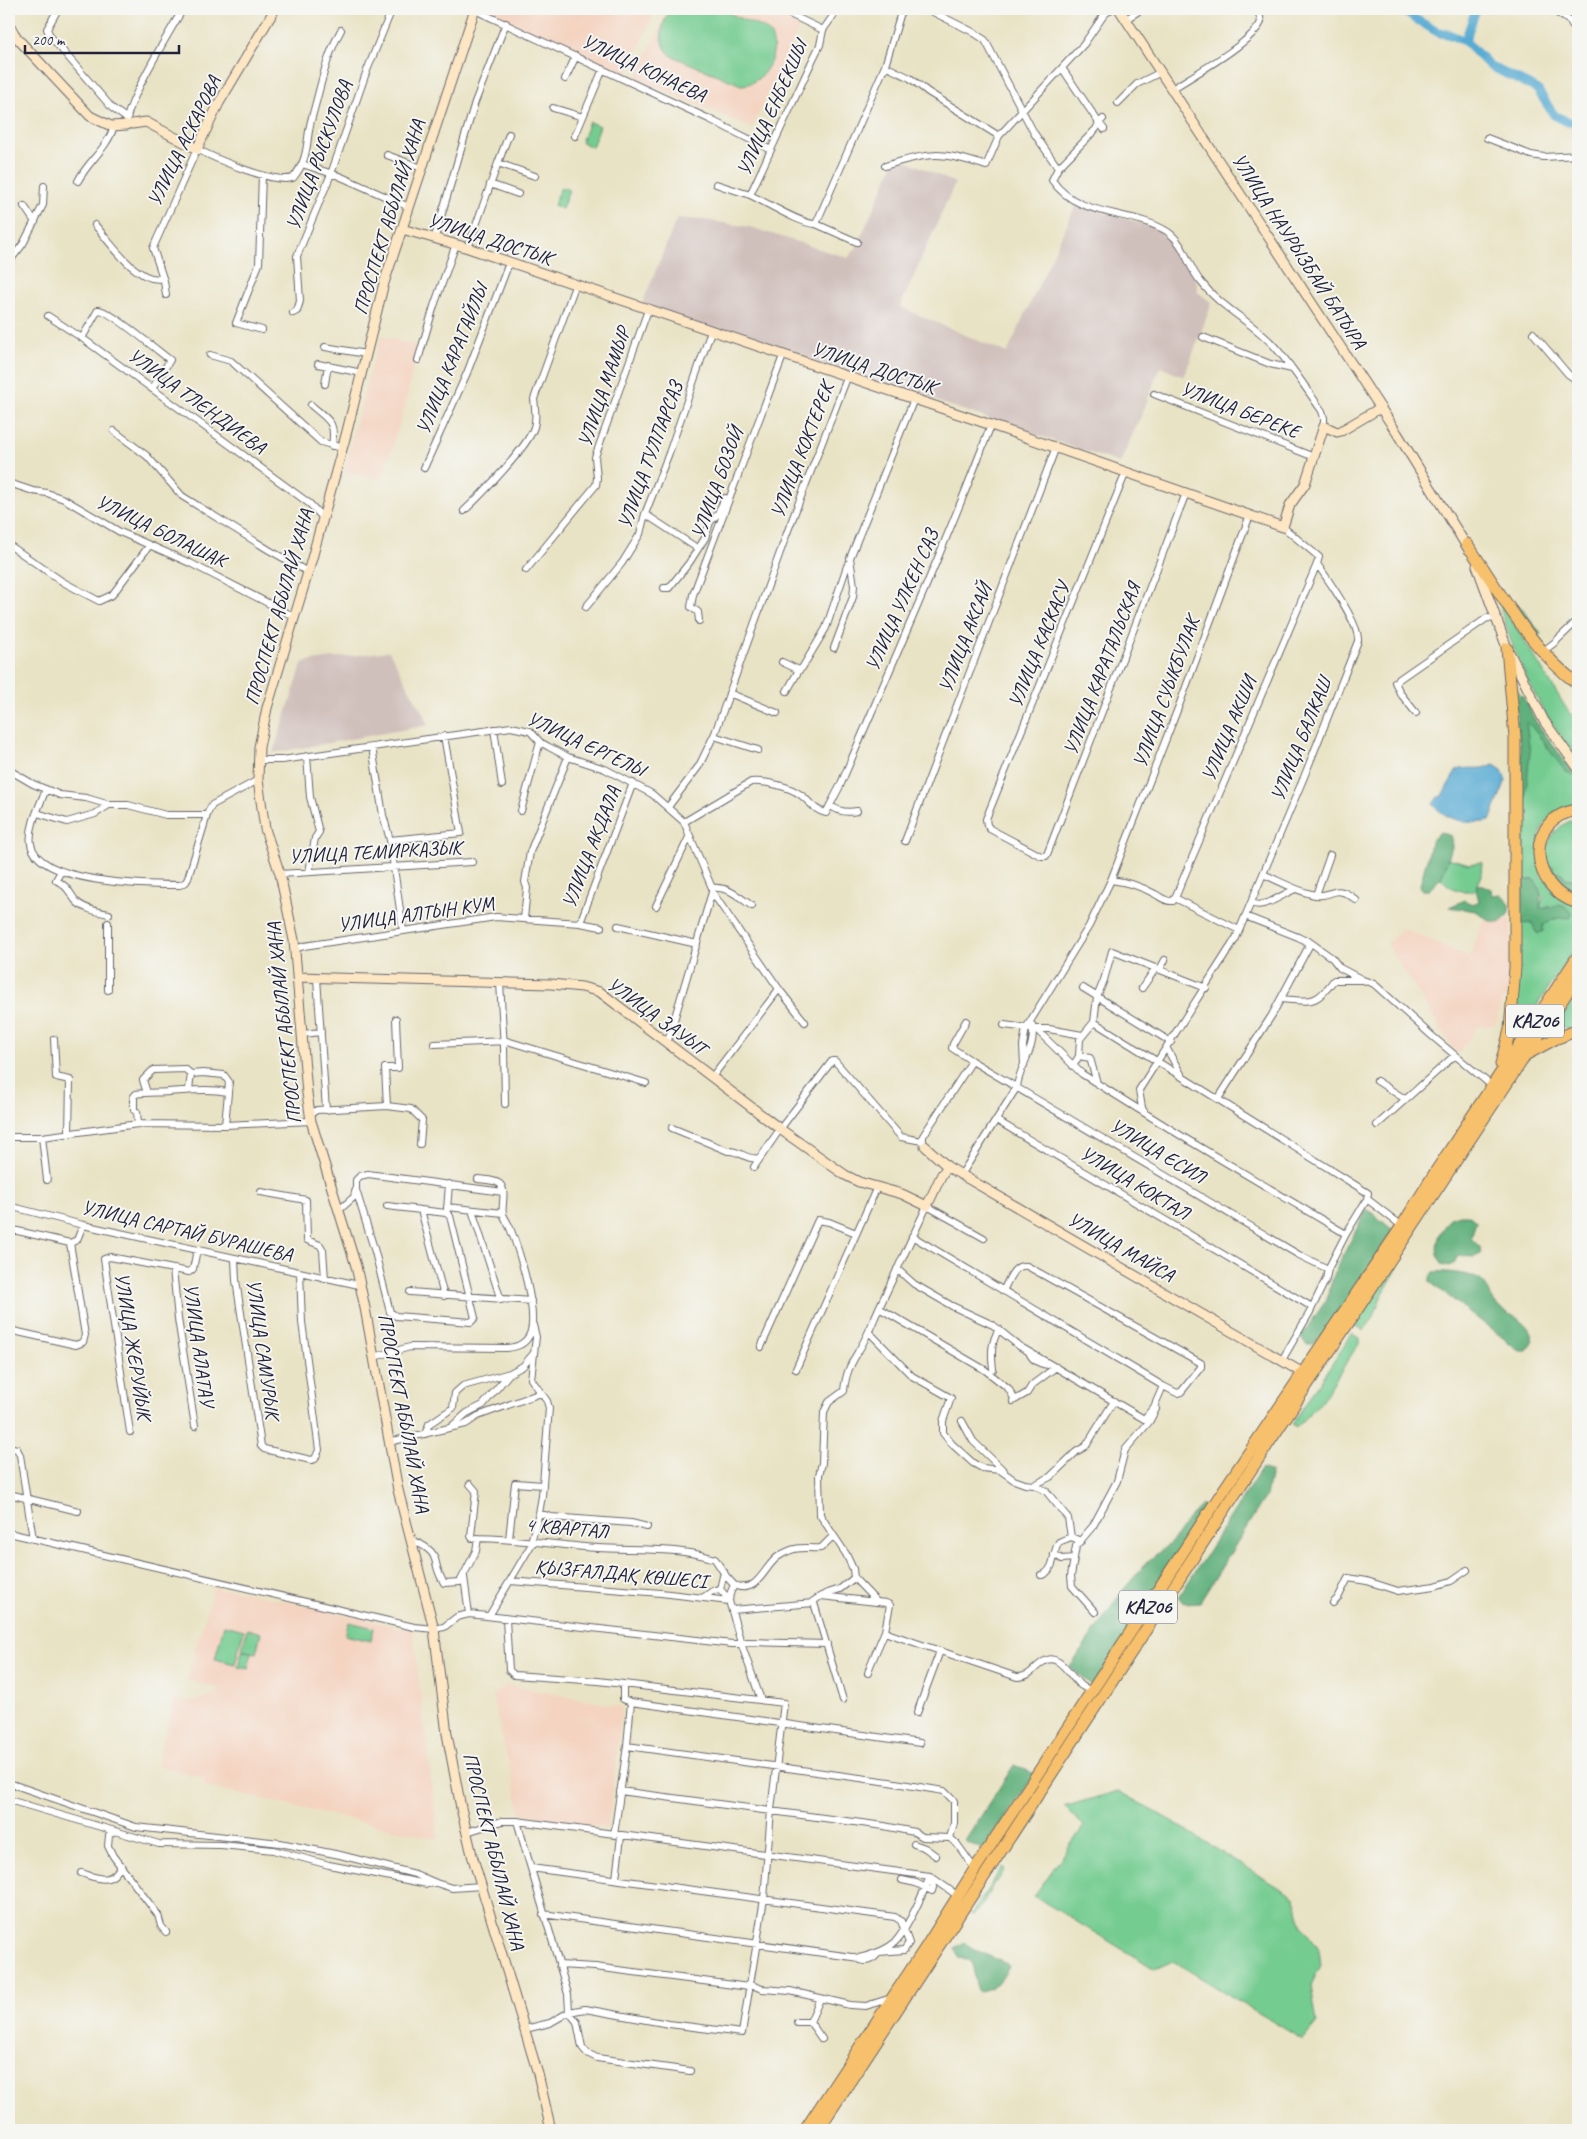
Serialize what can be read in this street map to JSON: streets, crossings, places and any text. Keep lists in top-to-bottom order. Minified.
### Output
{"streets":{"highway":["KАZ06"],"main road":["УЛИЦА АСКАРОВА","ПРОСПЕКТ АБЫЛАЙ ХАНА","УЛИЦА ДОСТЫК","УЛИЦА НАУРЫЗБАЙ БАТЫРА","УЛИЦА ЗАУЫТ","УЛИЦА МАЙСА"],"street":["УЛИЦА КОНАЕВА","УЛИЦА ЕНБЕКШЫ","УЛИЦА РЫСКУЛОВА","УЛИЦА КАРАГАЙЛЫ","УЛИЦА МАМЫР","УЛИЦА ТЛЕНДИЕВА","УЛИЦА БЕРЕКЕ","УЛИЦА КОКТЕРЕК","УЛИЦА ТУЛПАРСАЗ","УЛИЦА БОЗОЙ","УЛИЦА БОЛАШАК","УЛИЦА УЛКЕН САЗ","УЛИЦА АКСАЙ","УЛИЦА КАСКАСУ","УЛИЦА КАРАТАЛЬСКАЯ","УЛИЦА СУЫКБУЛАК","УЛИЦА АКШИ","УЛИЦА БАЛКАШ","УЛИЦА ЕРГЕЛЫ","УЛИЦА АКДАЛА","УЛИЦА ТЕМИРКАЗЫК","УЛИЦА АЛТЫН КУМ","УЛИЦА ЕСИЛ","УЛИЦА КОКТАЛ","УЛИЦА САРТАЙ БУРАШЕВА","УЛИЦА АЛАТАУ","УЛИЦА ЖЕРУЙЫК","УЛИЦА САМУРЫК","4 КВАРТАЛ","ҚЫЗҒАЛДАҚ КӨШЕСІ"]},"crossings":[["УЛИЦА КОНАЕВА","УЛИЦА ЕНБЕКШЫ"],["УЛИЦА КОНАЕВА","ПРОСПЕКТ АБЫЛАЙ ХАНА"],["ПРОСПЕКТ АБЫЛАЙ ХАНА","УЛИЦА ДОСТЫК"],["ПРОСПЕКТ АБЫЛАЙ ХАНА","УЛИЦА ТЛЕНДИЕВА"],["ПРОСПЕКТ АБЫЛАЙ ХАНА","УЛИЦА БОЛАШАК"],["ПРОСПЕКТ АБЫЛАЙ ХАНА","УЛИЦА ЕРГЕЛЫ"],["ПРОСПЕКТ АБЫЛАЙ ХАНА","УЛИЦА ТЕМИРКАЗЫК"],["ПРОСПЕКТ АБЫЛАЙ ХАНА","УЛИЦА АЛТЫН КУМ"],["ПРОСПЕКТ АБЫЛАЙ ХАНА","УЛИЦА ЗАУЫТ"],["ПРОСПЕКТ АБЫЛАЙ ХАНА","УЛИЦА САРТАЙ БУРАШЕВА"],["УЛИЦА ДОСТЫК","УЛИЦА КАРАГАЙЛЫ"],["УЛИЦА ДОСТЫК","УЛИЦА МАМЫР"],["УЛИЦА ДОСТЫК","УЛИЦА КОКТЕРЕК"],["УЛИЦА ДОСТЫК","УЛИЦА ТУЛПАРСАЗ"],["УЛИЦА ДОСТЫК","УЛИЦА БОЗОЙ"],["УЛИЦА ДОСТЫК","УЛИЦА УЛКЕН САЗ"],["УЛИЦА ДОСТЫК","УЛИЦА АКСАЙ"],["УЛИЦА ДОСТЫК","УЛИЦА КАСКАСУ"],["УЛИЦА ДОСТЫК","УЛИЦА КАРАТАЛЬСКАЯ"],["УЛИЦА ДОСТЫК","УЛИЦА СУЫКБУЛАК"],["УЛИЦА ДОСТЫК","УЛИЦА АКШИ"],["УЛИЦА ДОСТЫК","УЛИЦА БАЛКАШ"],["УЛИЦА КОКТЕРЕК","УЛИЦА ЕРГЕЛЫ"],["УЛИЦА КАСКАСУ","УЛИЦА КАРАТАЛЬСКАЯ"],["УЛИЦА СУЫКБУЛАК","УЛИЦА ЕСИЛ"],["УЛИЦА СУЫКБУЛАК","УЛИЦА КОКТАЛ"],["УЛИЦА АКШИ","УЛИЦА БАЛКАШ"],["УЛИЦА ЕРГЕЛЫ","УЛИЦА АКДАЛА"],["УЛИЦА АКДАЛА","УЛИЦА АЛТЫН КУМ"],["KАZ06","УЛИЦА МАЙСА"],["УЛИЦА САРТАЙ БУРАШЕВА","УЛИЦА ЖЕРУЙЫК"],["УЛИЦА САРТАЙ БУРАШЕВА","УЛИЦА САМУРЫК"],["УЛИЦА АЛАТАУ","УЛИЦА ЖЕРУЙЫК"]],"scale_bar":"200 m"}
